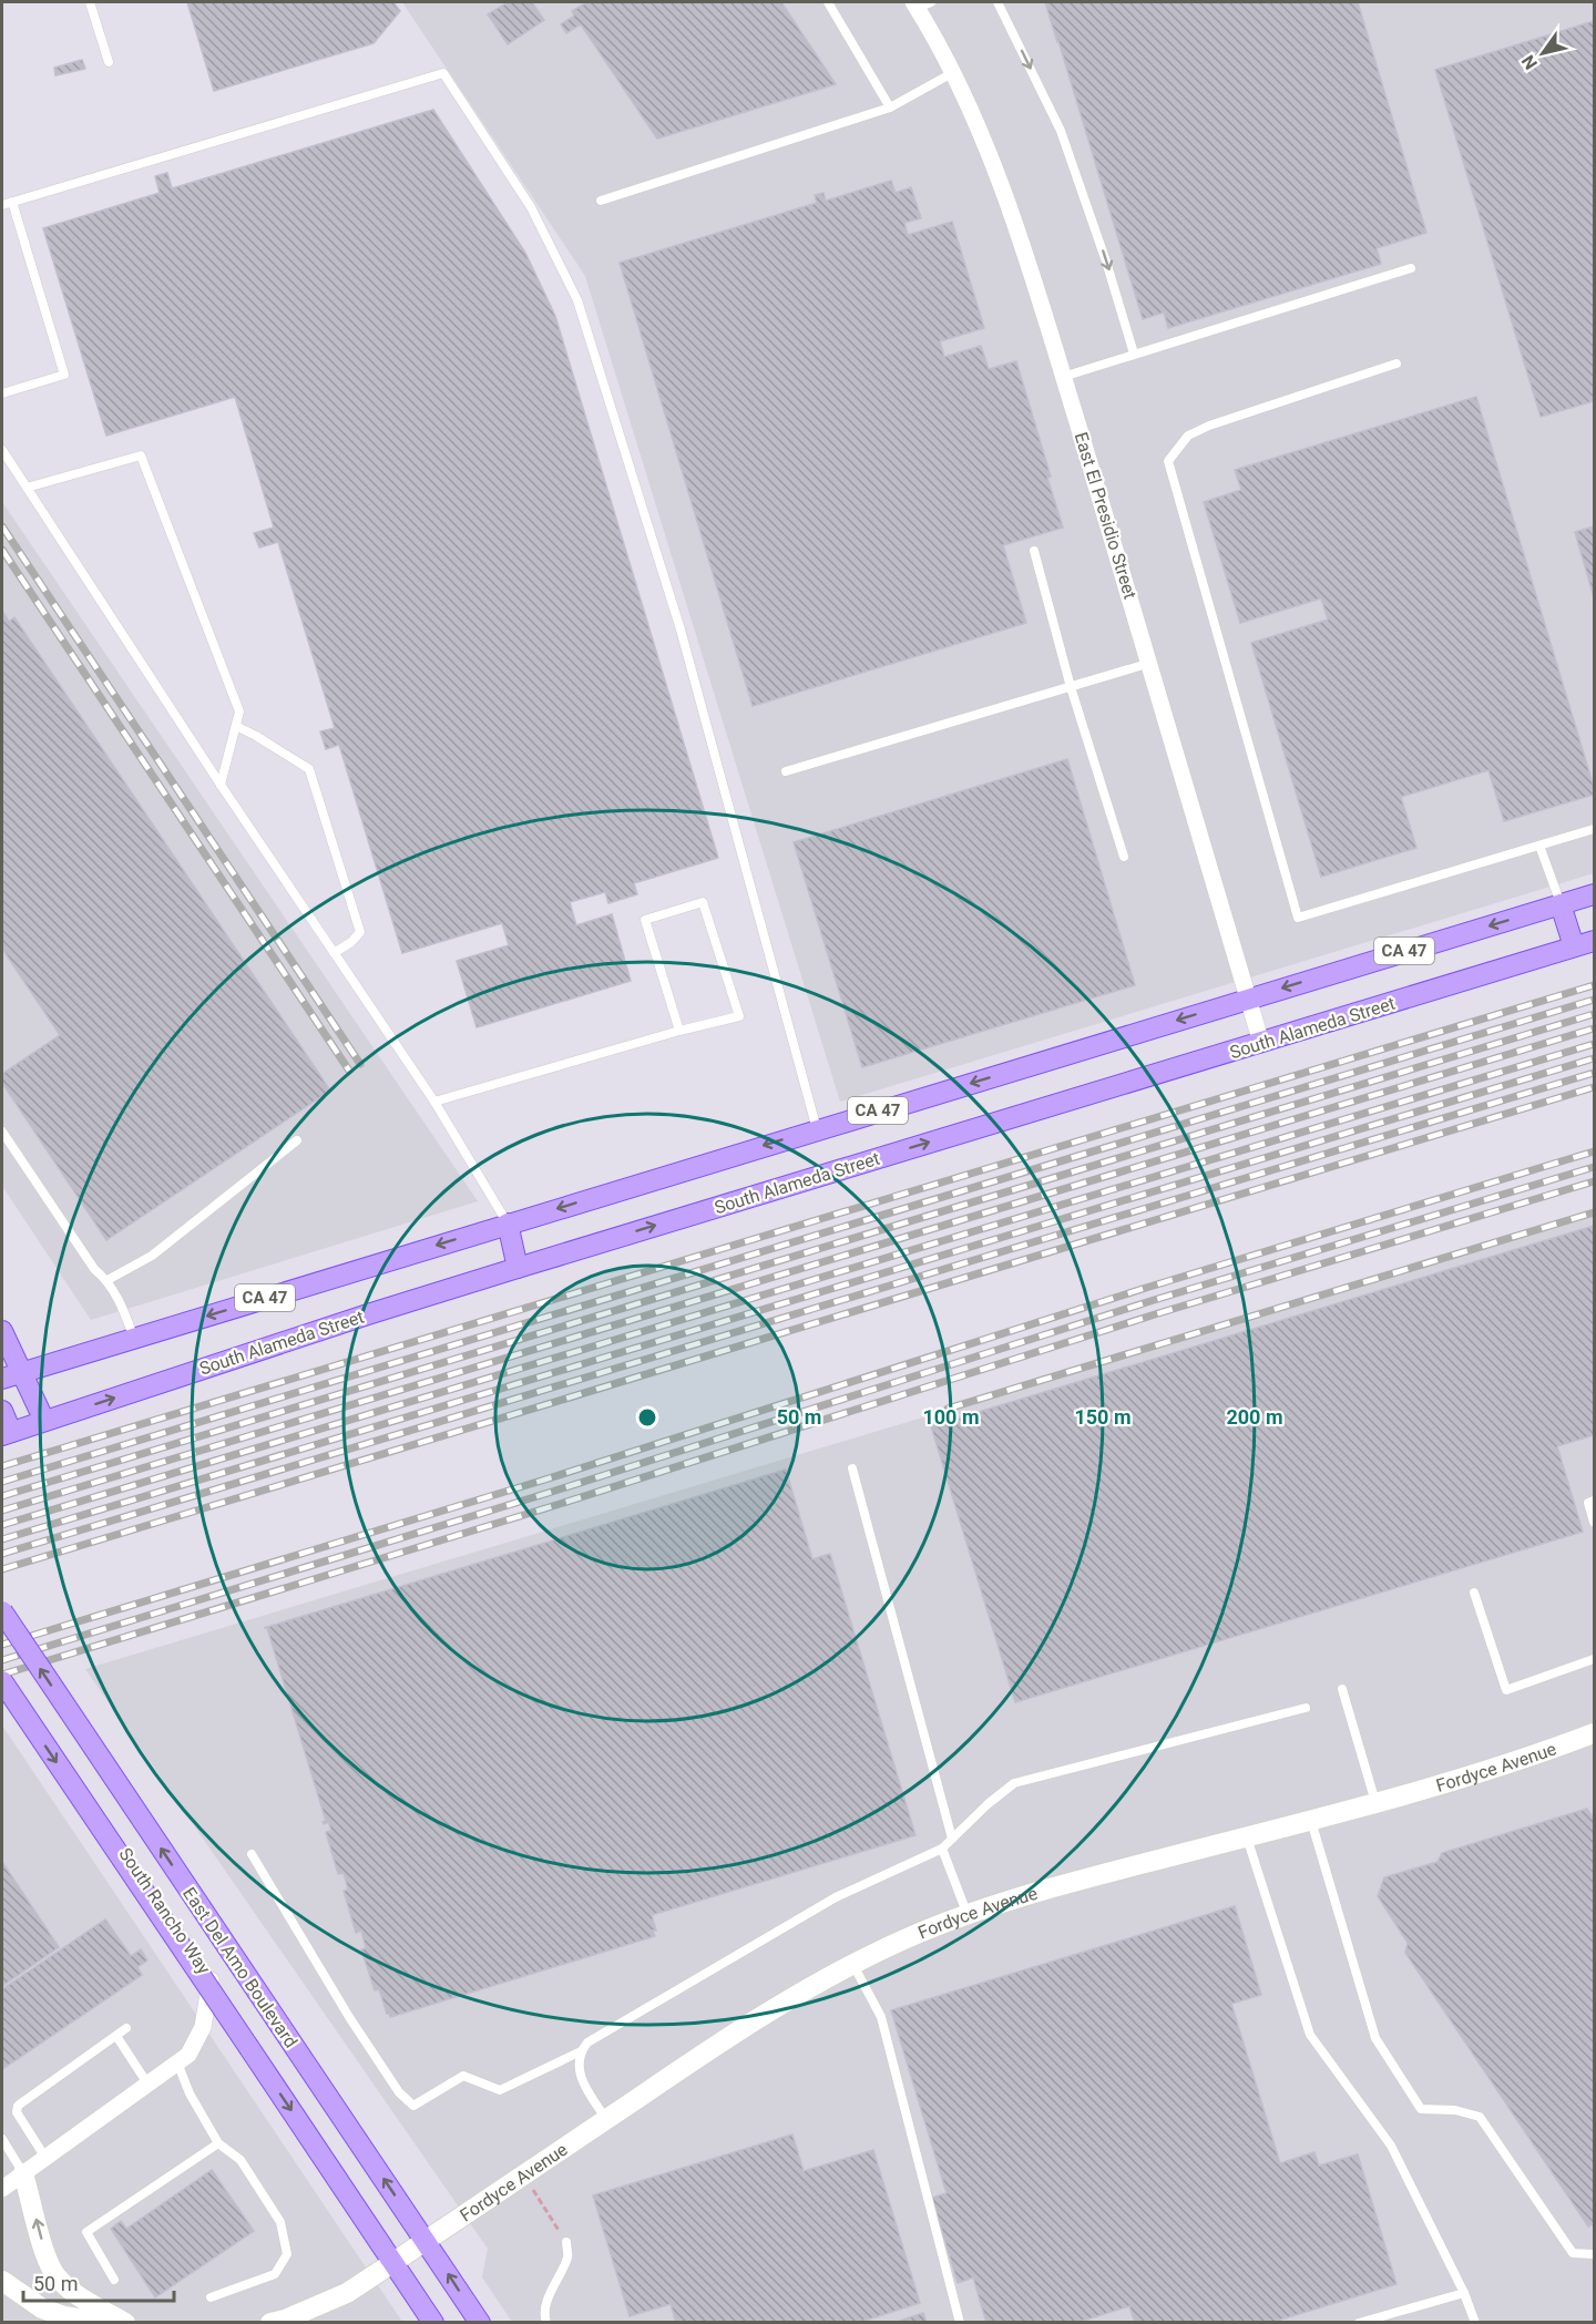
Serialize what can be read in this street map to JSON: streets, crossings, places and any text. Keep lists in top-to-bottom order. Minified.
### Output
{"streets":{"main road":["CA 47","South Alameda Street","East Del Amo Boulevard"],"street":["East El Presidio Street","Fordyce Avenue","South Rancho Way"]},"crossings":[["East El Presidio Street","CA 47"],["East El Presidio Street","South Alameda Street"],["Fordyce Avenue","East Del Amo Boulevard"]],"scale_bar":"50 m","north":"bottom left","rings":["50 m","100 m","150 m","200 m"]}
